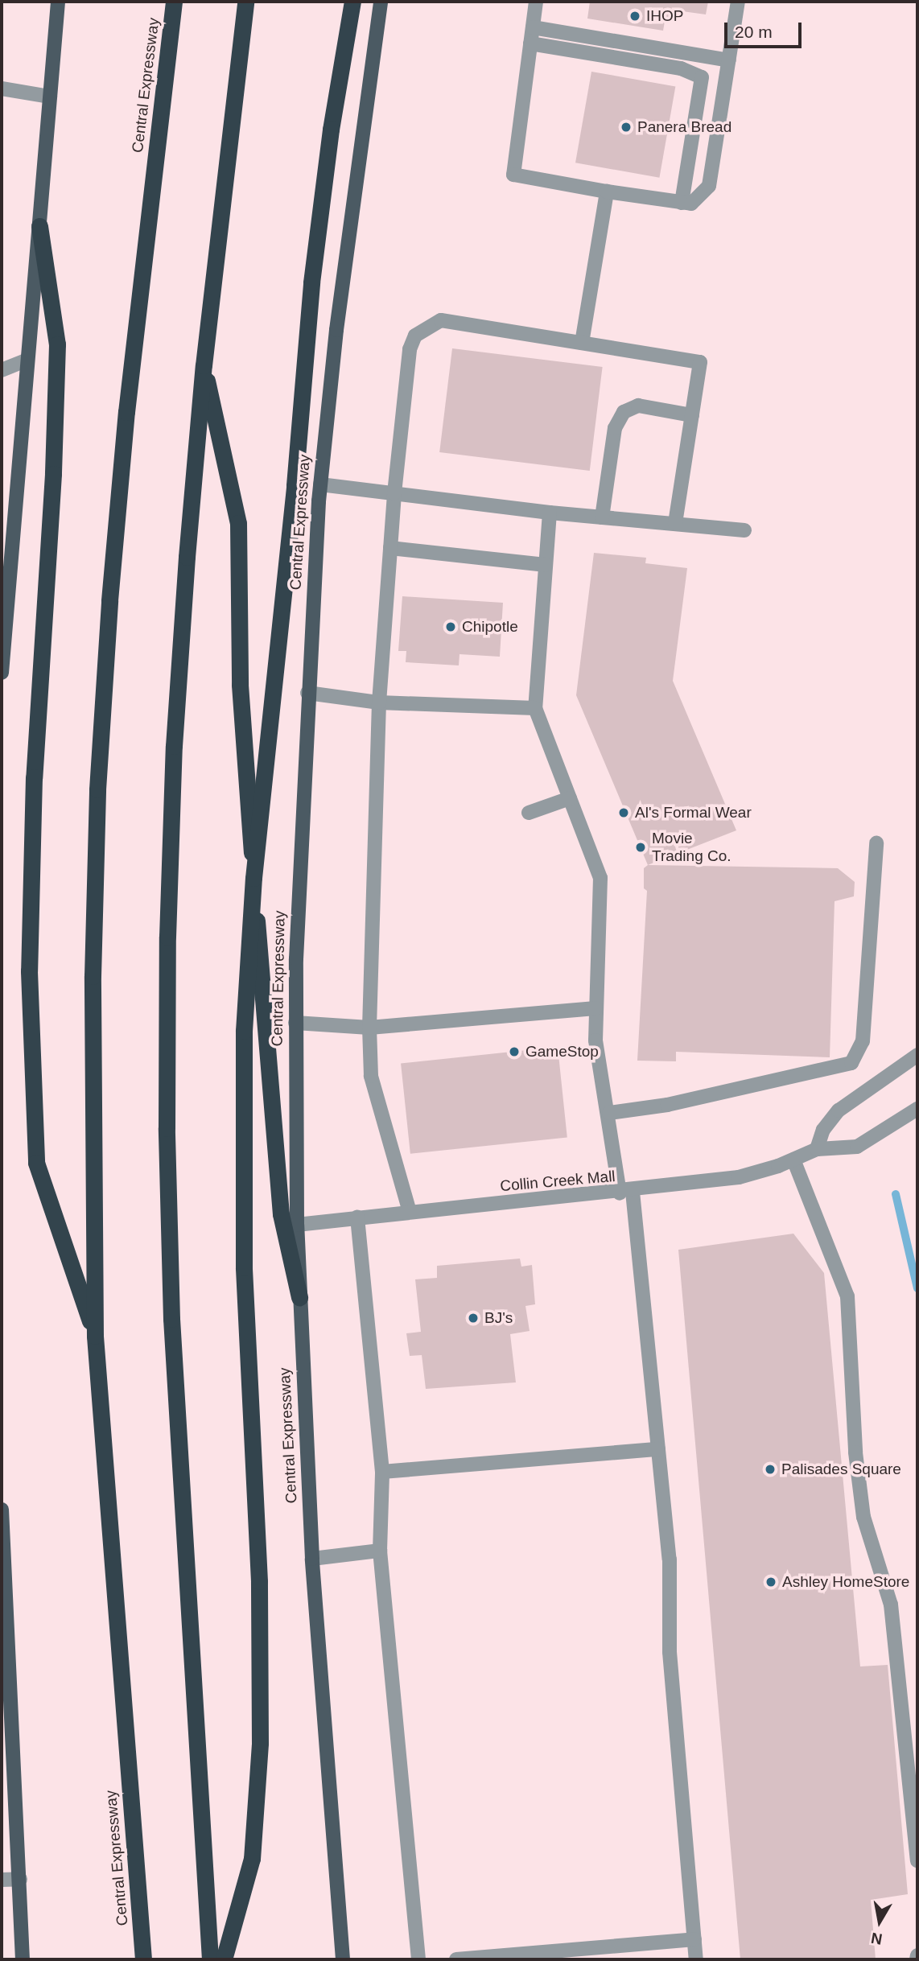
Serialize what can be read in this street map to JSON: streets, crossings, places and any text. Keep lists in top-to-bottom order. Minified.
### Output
{"streets":{"highway":["Central Expressway"],"lane":["Collin Creek Mall"]},"crossings":[["Central Expressway","Collin Creek Mall"]],"places":["IHOP","Panera Bread","Chipotle","Al's Formal Wear","Movie Trading Co.","GameStop","BJ's","Palisades Square","Ashley HomeStore"],"scale_bar":"20 m","north":"bottom"}
